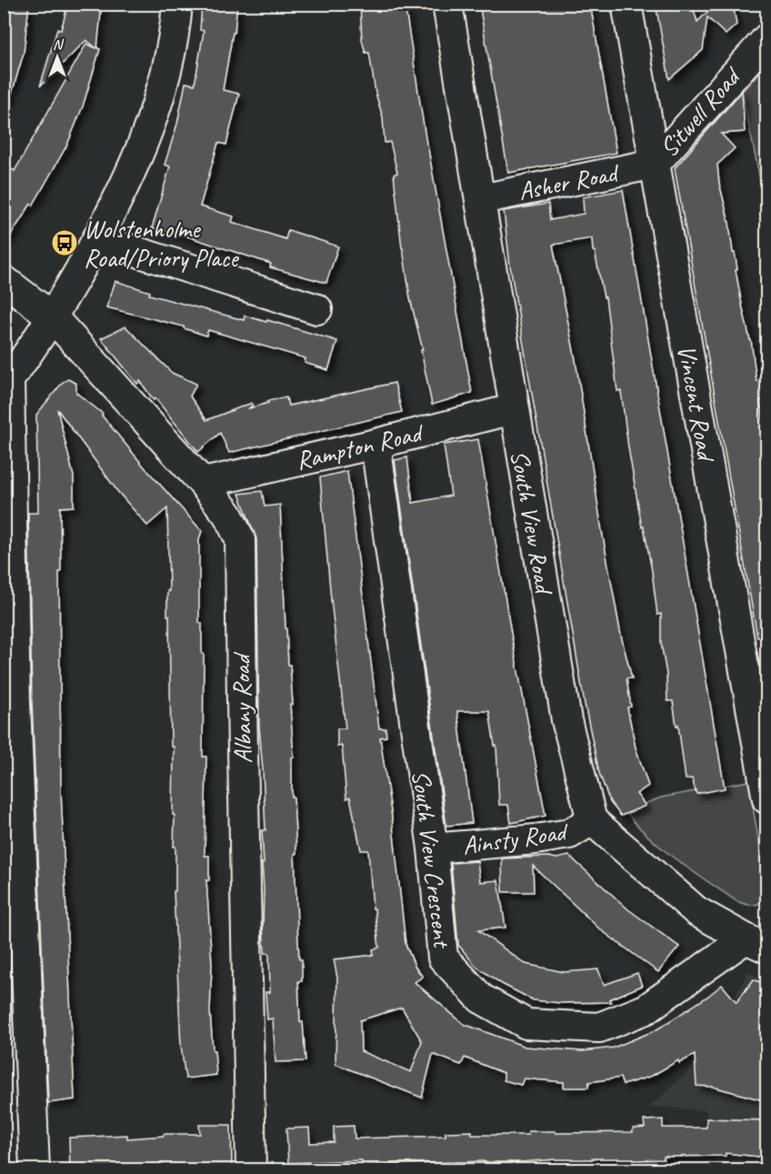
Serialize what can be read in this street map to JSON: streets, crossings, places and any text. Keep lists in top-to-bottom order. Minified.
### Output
{"streets":{"street":["Sitwell Road","Asher Road","Vincent Road","Rampton Road","South View Road","Albany Road","Ainsty Road","South View Crescent"]},"crossings":[["Sitwell Road","Asher Road"],["Sitwell Road","Vincent Road"],["Asher Road","Vincent Road"],["Asher Road","South View Road"],["Rampton Road","South View Road"],["Rampton Road","Albany Road"],["Rampton Road","South View Crescent"],["South View Road","Ainsty Road"],["Ainsty Road","South View Crescent"]],"places":{"bus stop":["Wolstenholme Road/Priory Place"]},"north":"top"}
